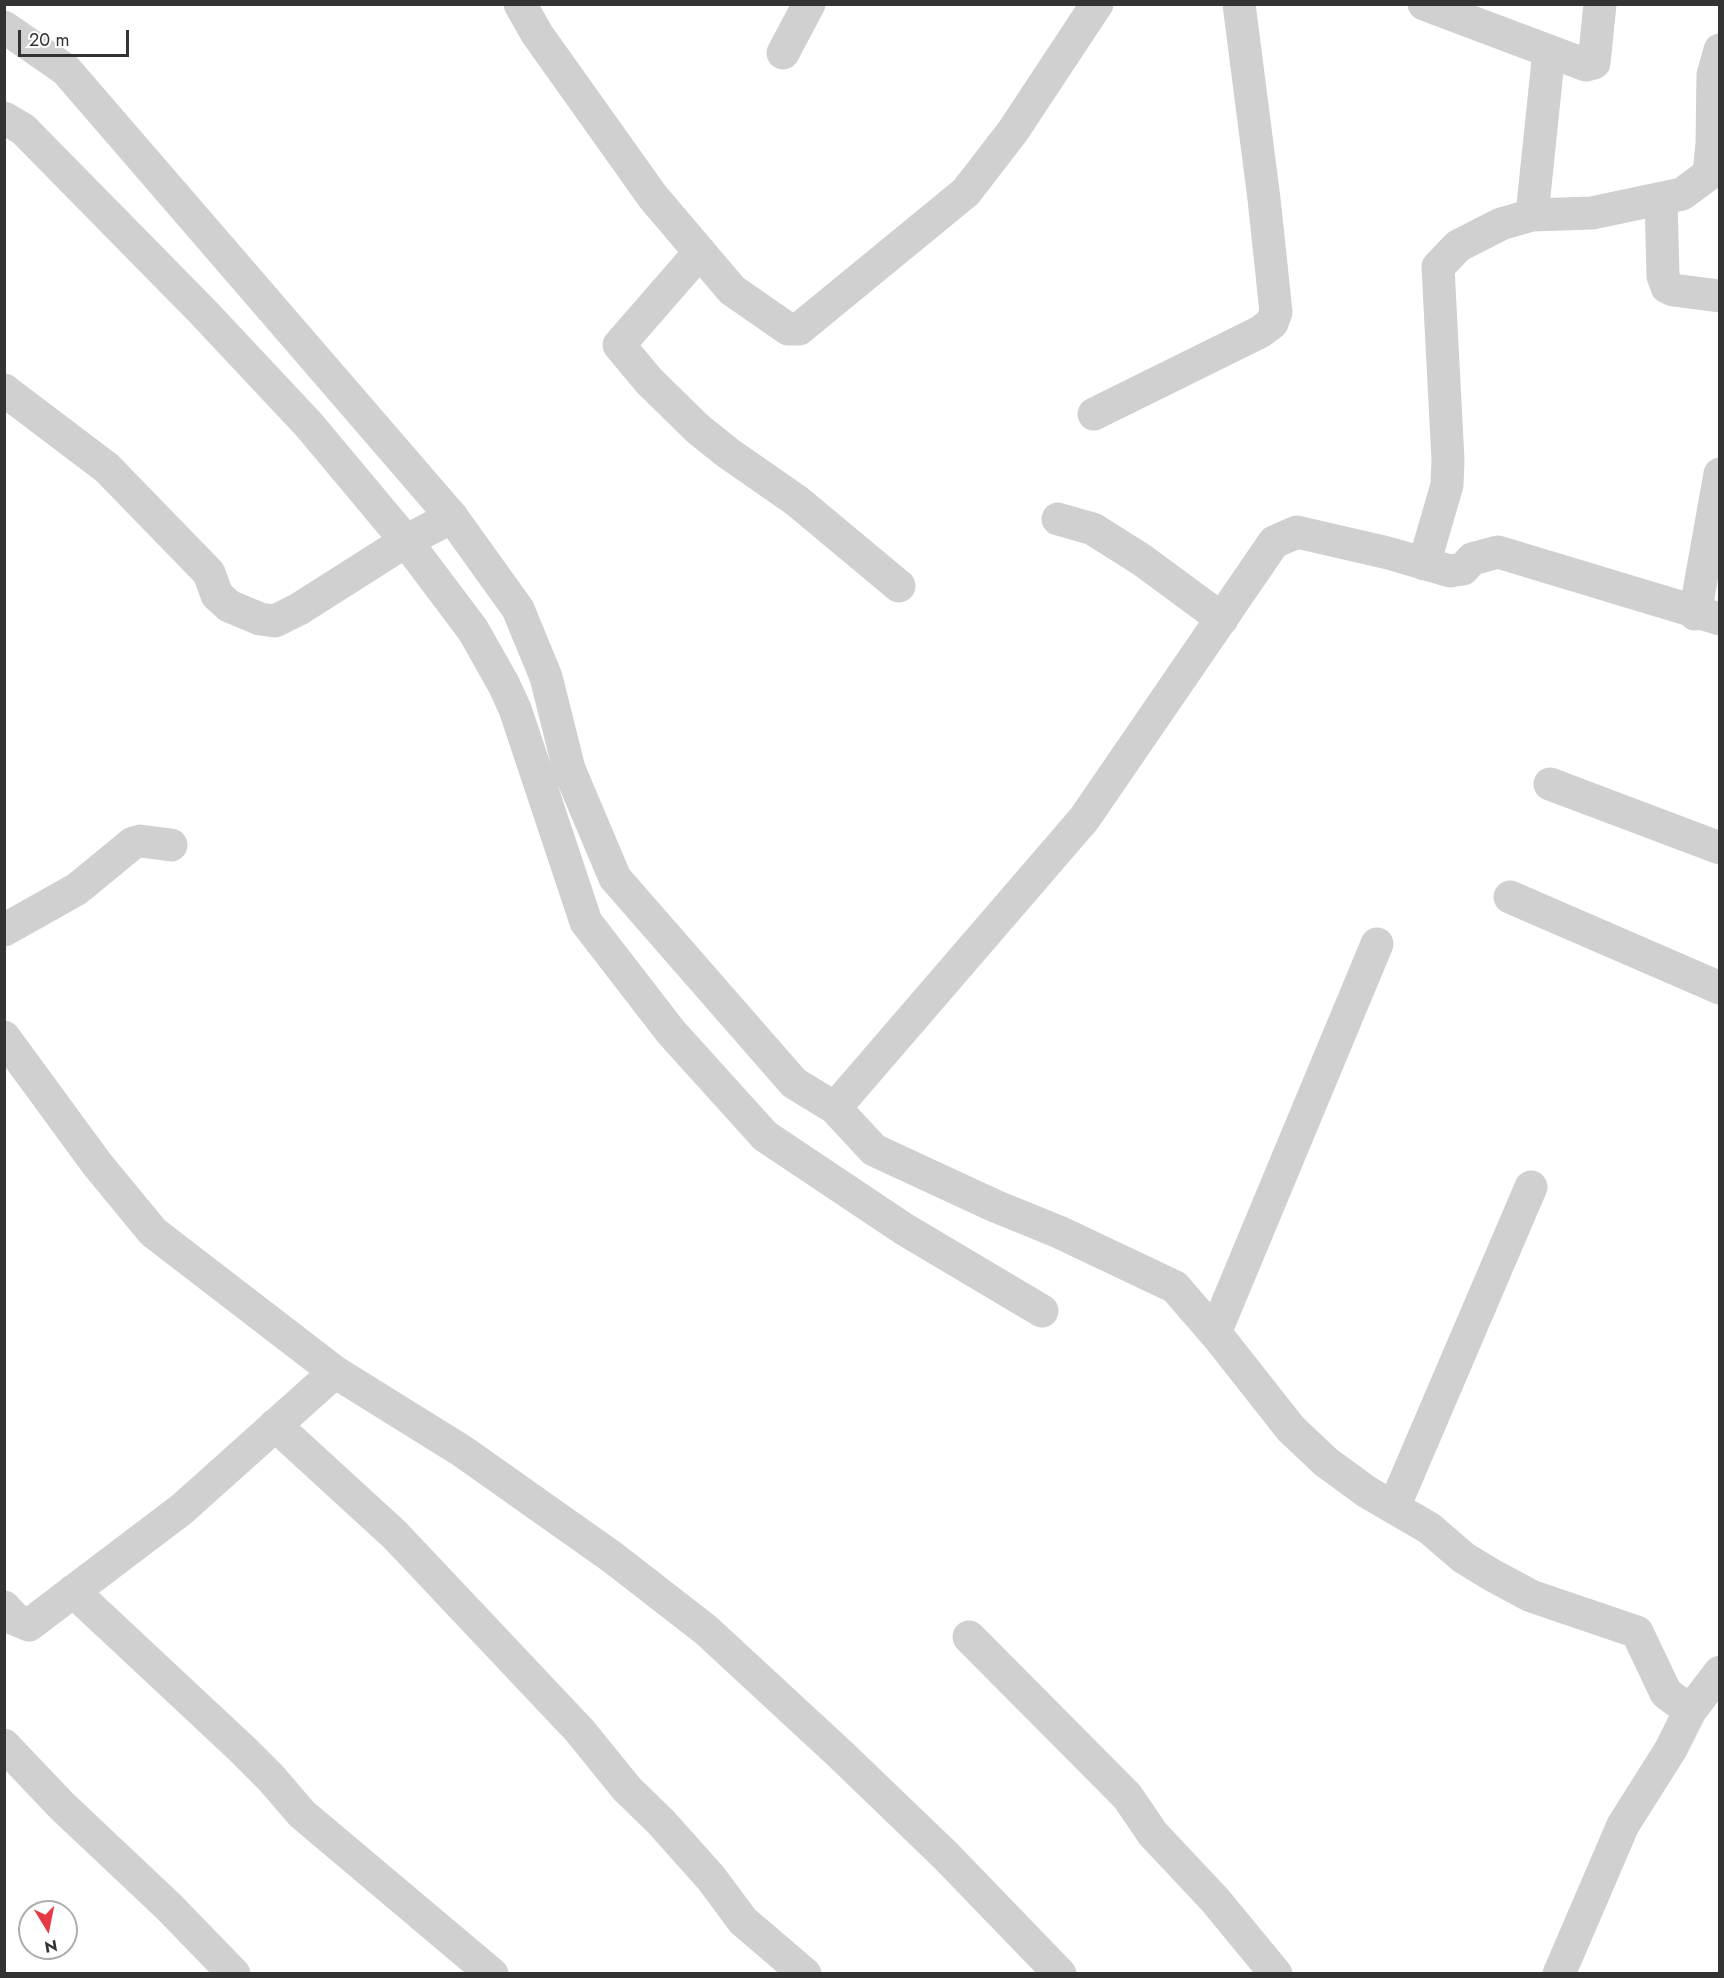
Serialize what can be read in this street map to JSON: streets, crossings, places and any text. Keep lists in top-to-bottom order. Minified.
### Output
{"scale_bar":"20 m","north":"bottom"}
